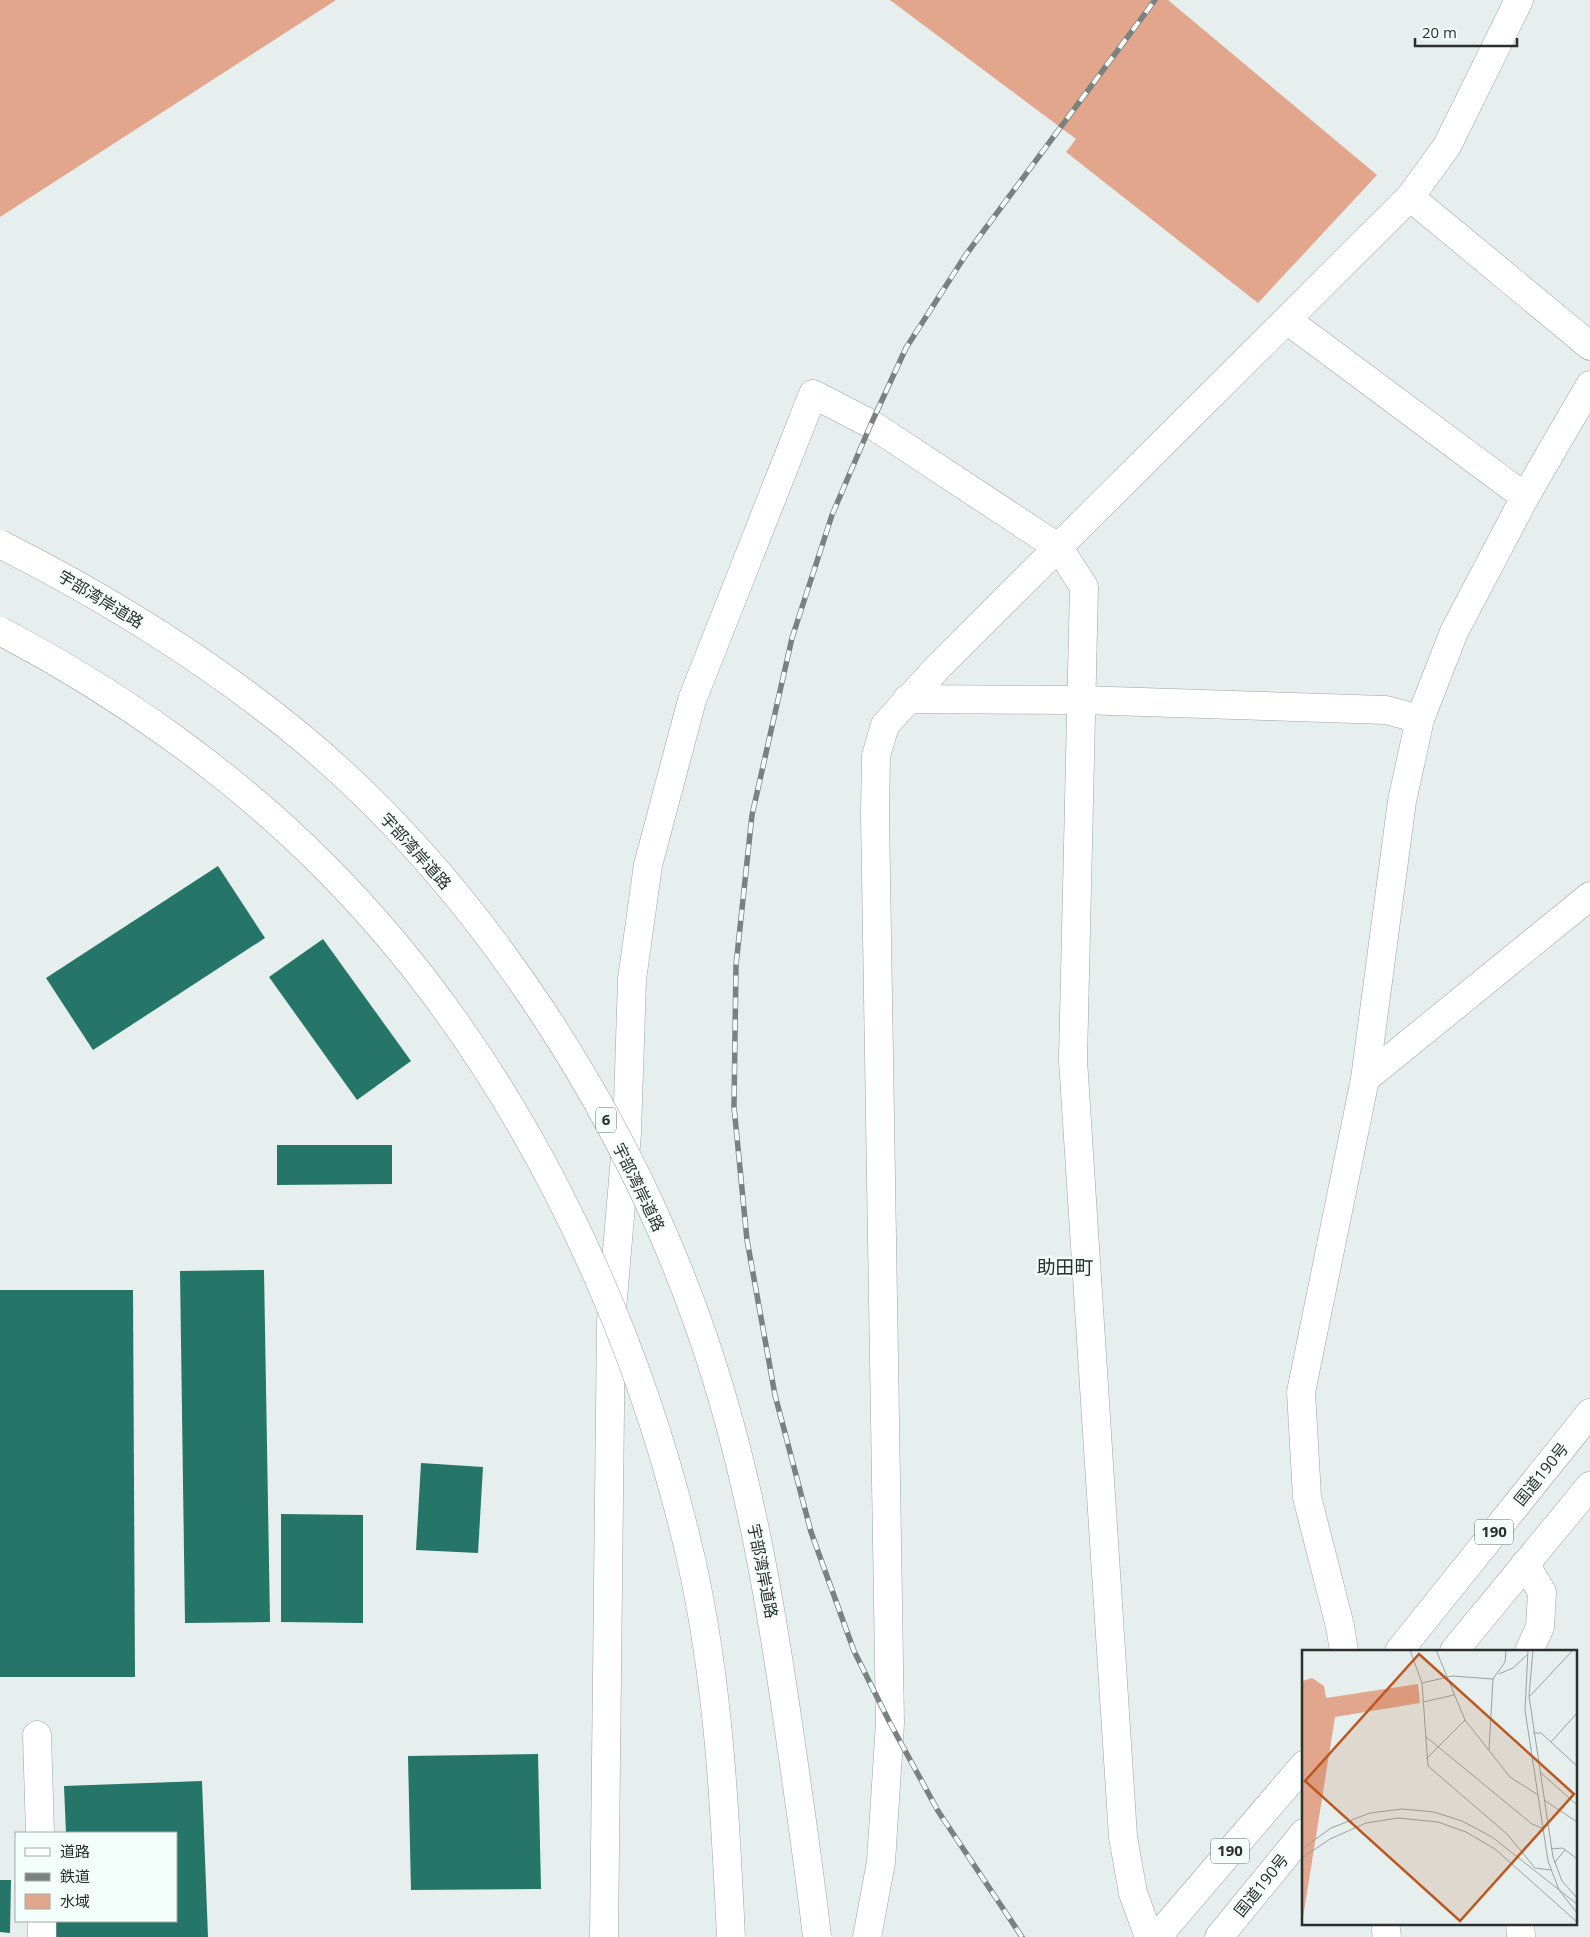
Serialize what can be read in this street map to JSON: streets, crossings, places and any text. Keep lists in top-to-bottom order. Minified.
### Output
{"streets":{"main road":["宇部湾岸道路","6","国道190号","190"]},"districts":["助田町"],"legend":["道路","鉄道","水域"],"scale_bar":"20 m"}
